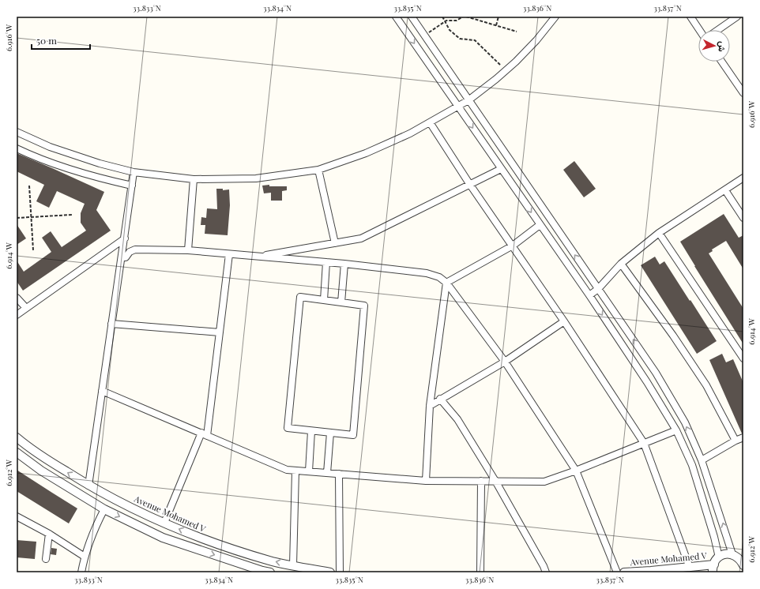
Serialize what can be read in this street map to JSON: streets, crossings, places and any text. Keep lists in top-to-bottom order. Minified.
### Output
{"streets":{"street":["Avenue Mohamed V"]},"scale_bar":"50 m","north":"right","coordinates":["33.833°N","33.834°N","33.835°N","33.836°N","33.837°N","6.916°W","6.914°W","6.912°W"]}
